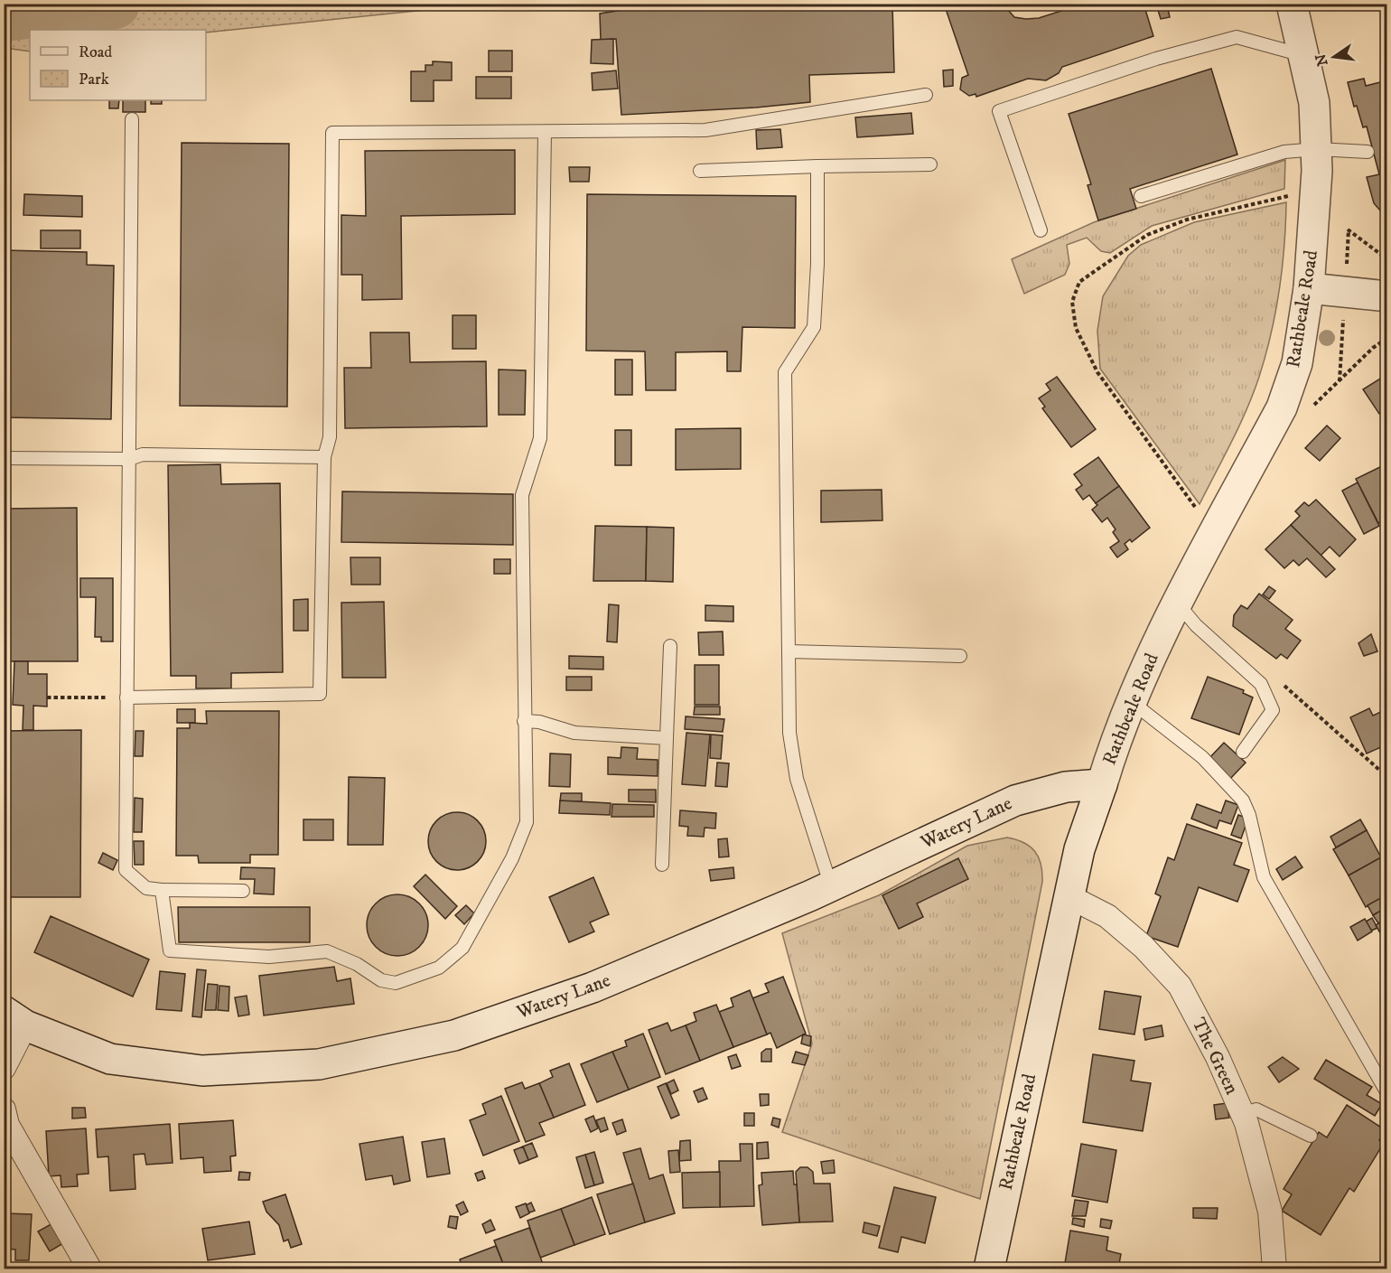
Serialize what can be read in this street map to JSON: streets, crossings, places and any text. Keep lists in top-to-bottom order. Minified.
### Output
{"streets":{"main road":["Rathbeale Road","Watery Lane"],"street":["The Green"]},"crossings":[["Rathbeale Road","Watery Lane"],["Rathbeale Road","The Green"]],"legend":["Road","Park"],"north":"left"}
